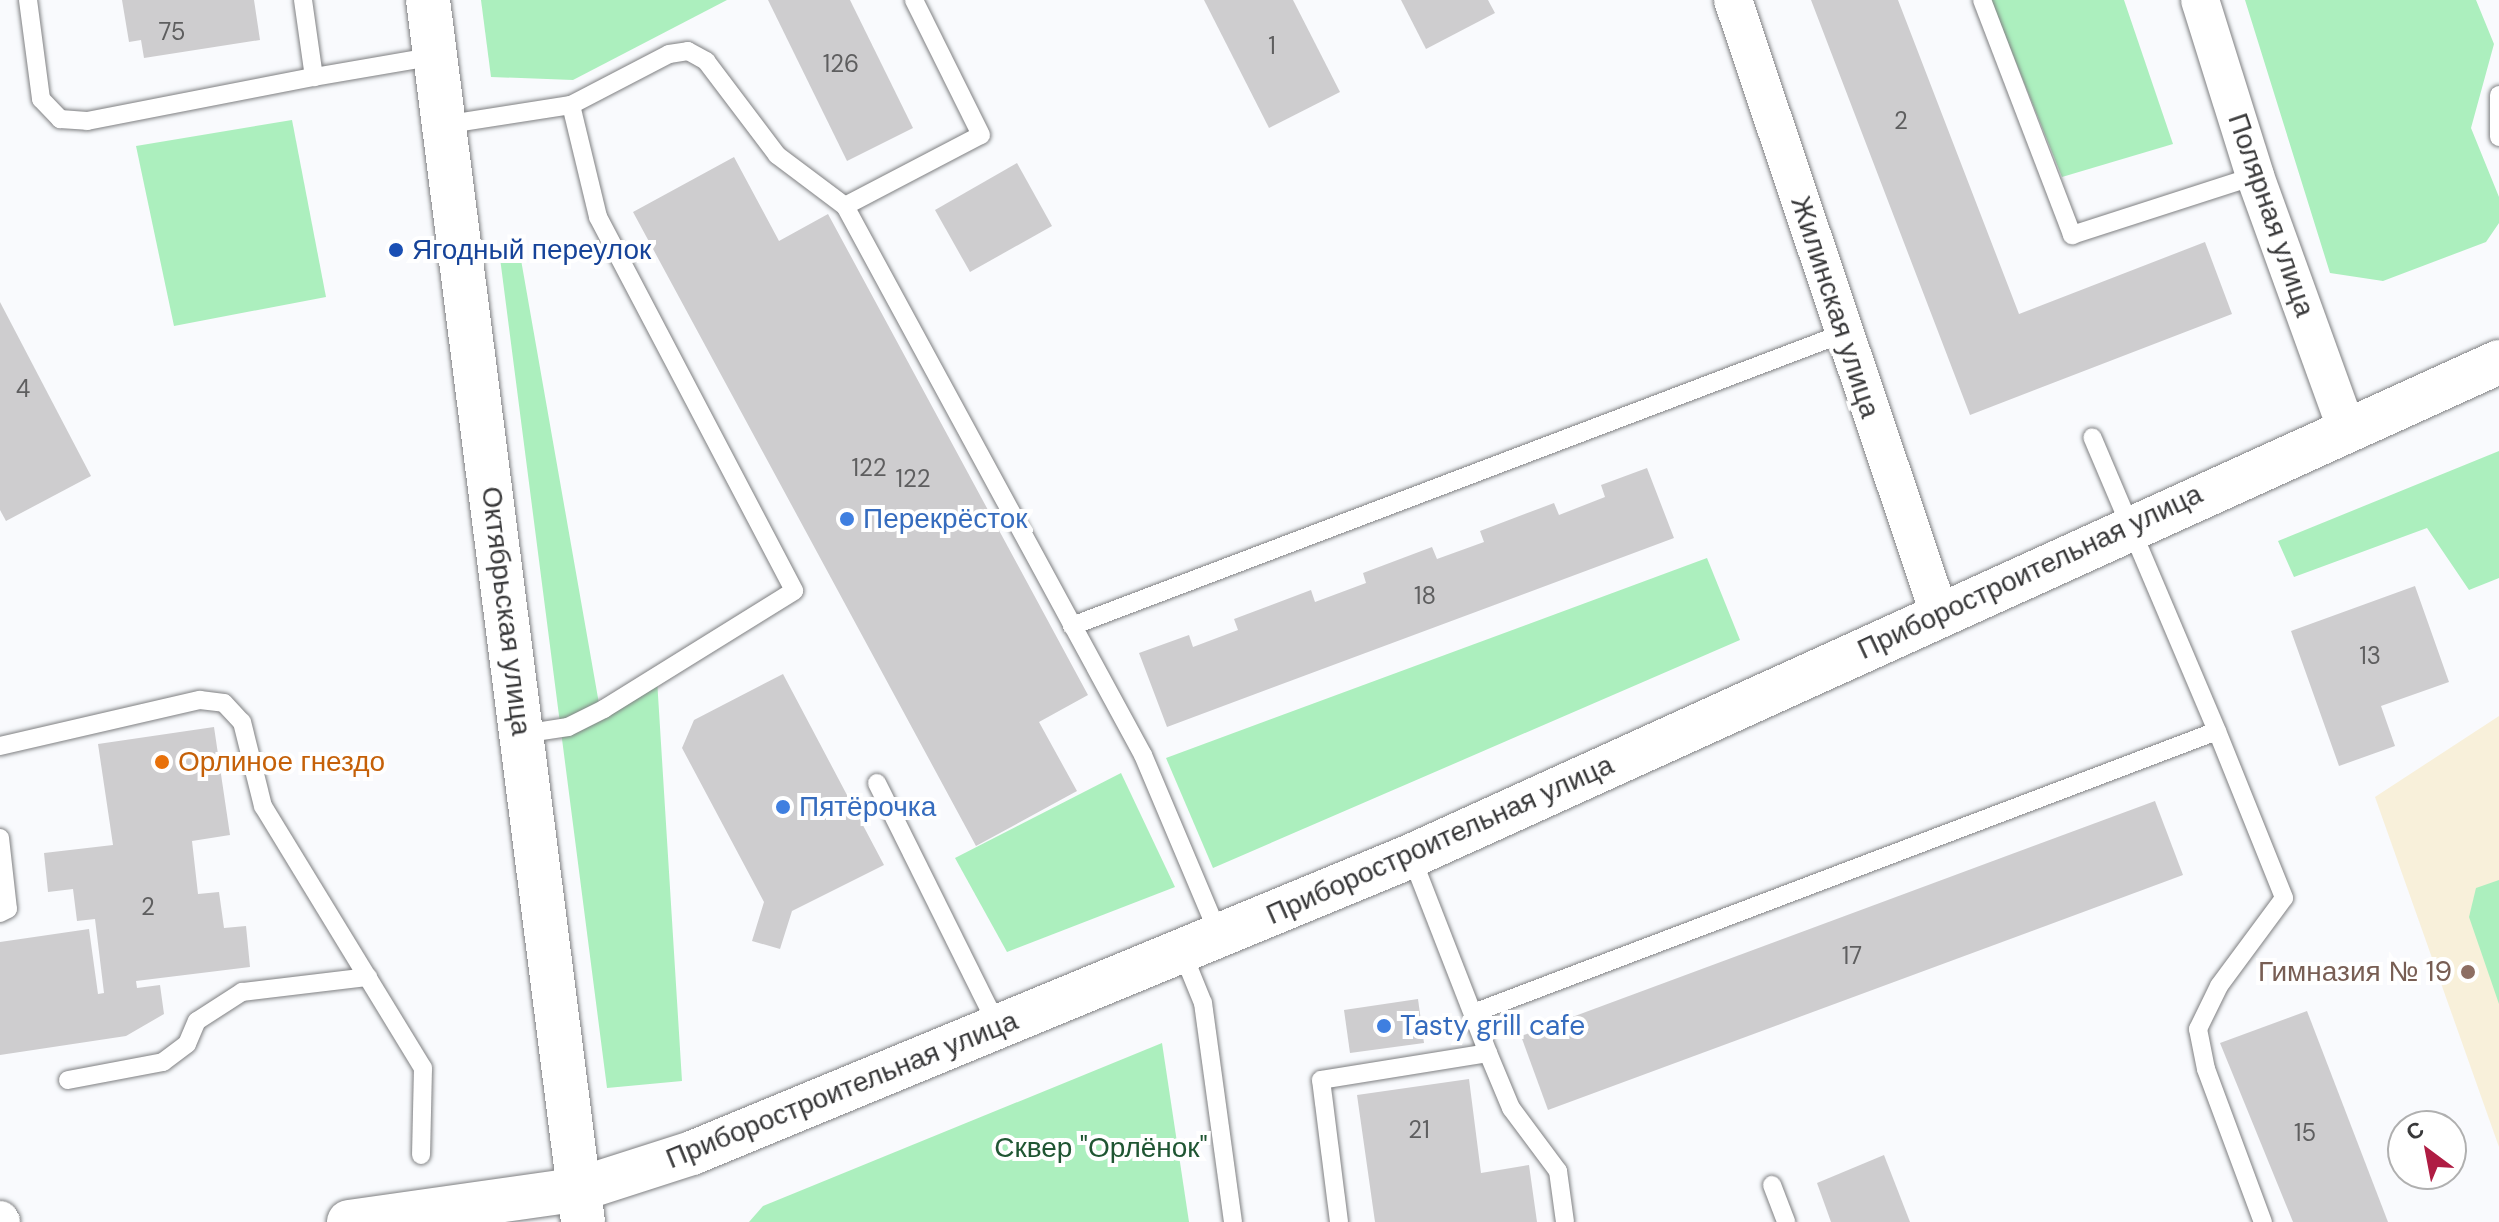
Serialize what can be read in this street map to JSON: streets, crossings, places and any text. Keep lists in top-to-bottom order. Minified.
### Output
{"streets":{"main road":["Приборостроительная улица","Октябрьская улица"],"street":["Полярная улица","Жилинская улица"]},"crossings":[["Полярная улица","Приборостроительная улица"],["Жилинская улица","Приборостроительная улица"],["Приборостроительная улица","Октябрьская улица"]],"parks":["Сквер \"Орлёнок\""],"places":["Ягодный переулок","Перекрёсток","Орлиное гнездо","Пятёрочка","Гимназия № 19","Tasty grill cafe"],"house_numbers":["75","1","126","2","4","122","122","18","13","2","17","21","15"],"north":"top left"}
